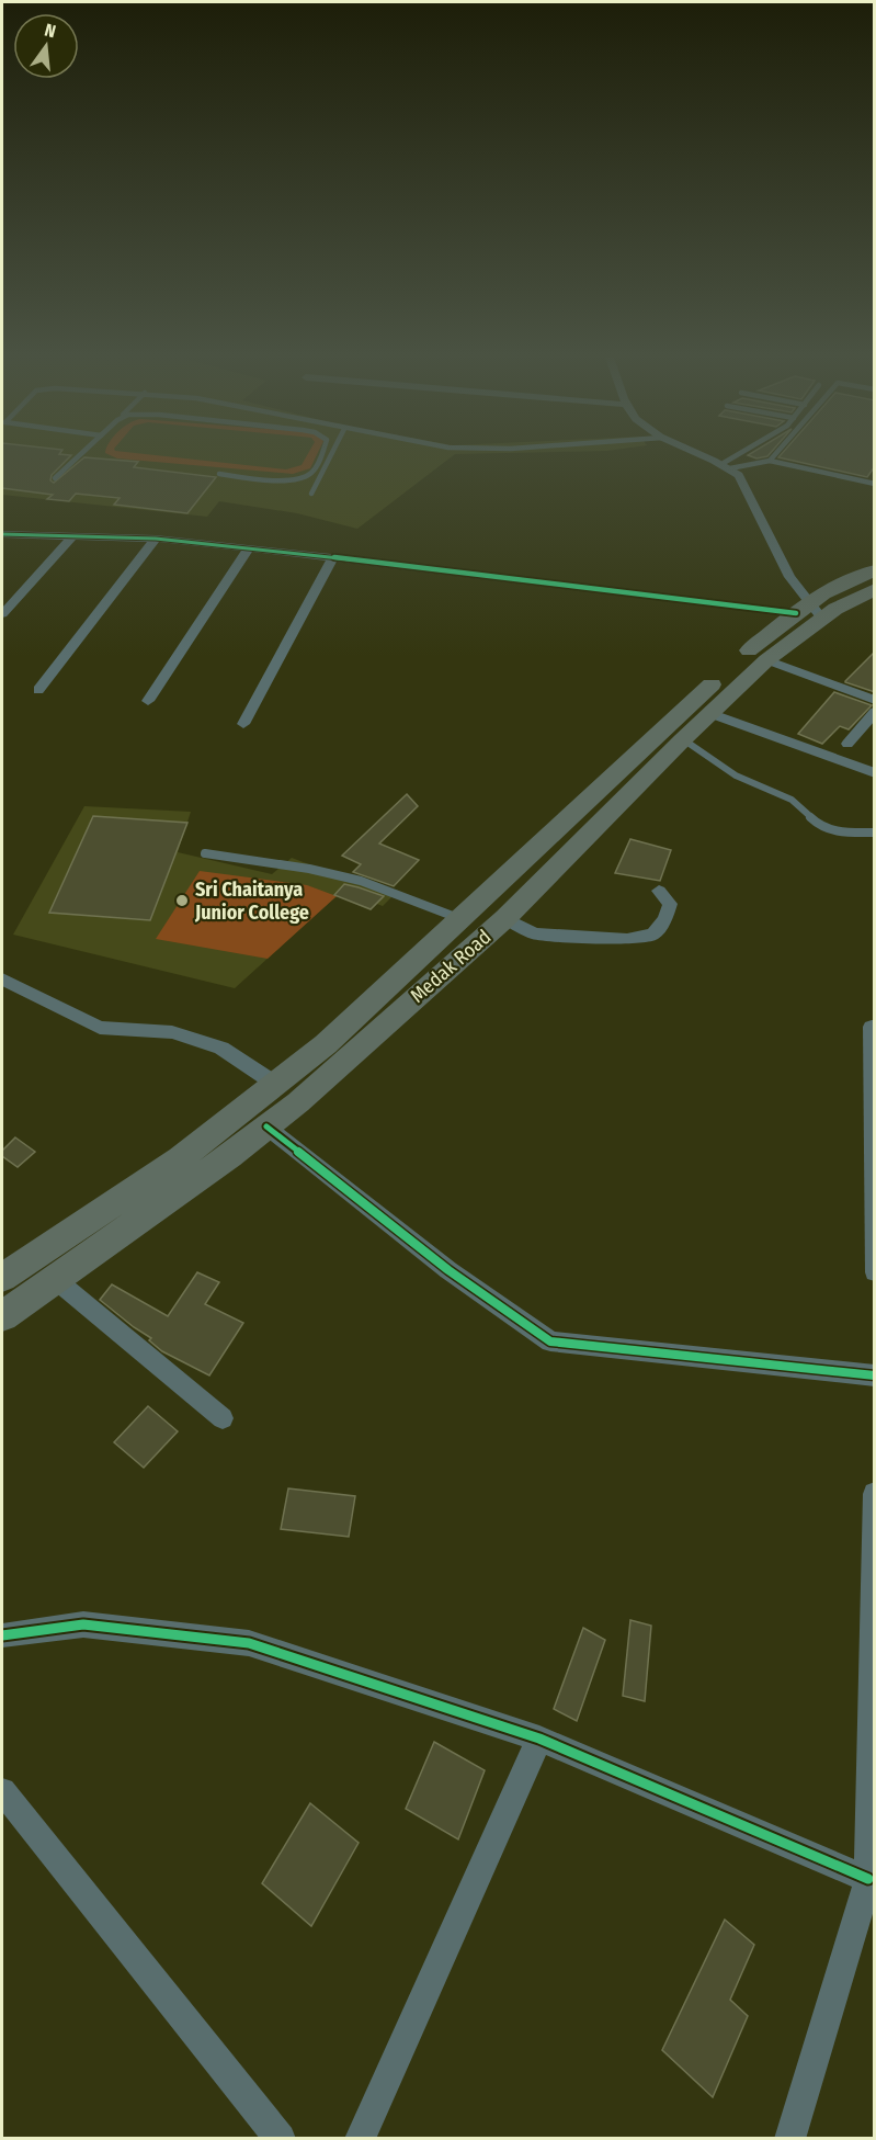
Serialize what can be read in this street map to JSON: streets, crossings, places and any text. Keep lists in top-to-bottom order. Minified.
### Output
{"streets":{"main road":["Medak Road"]},"places":["Sri Chaitanya Junior College"],"north":"top"}
